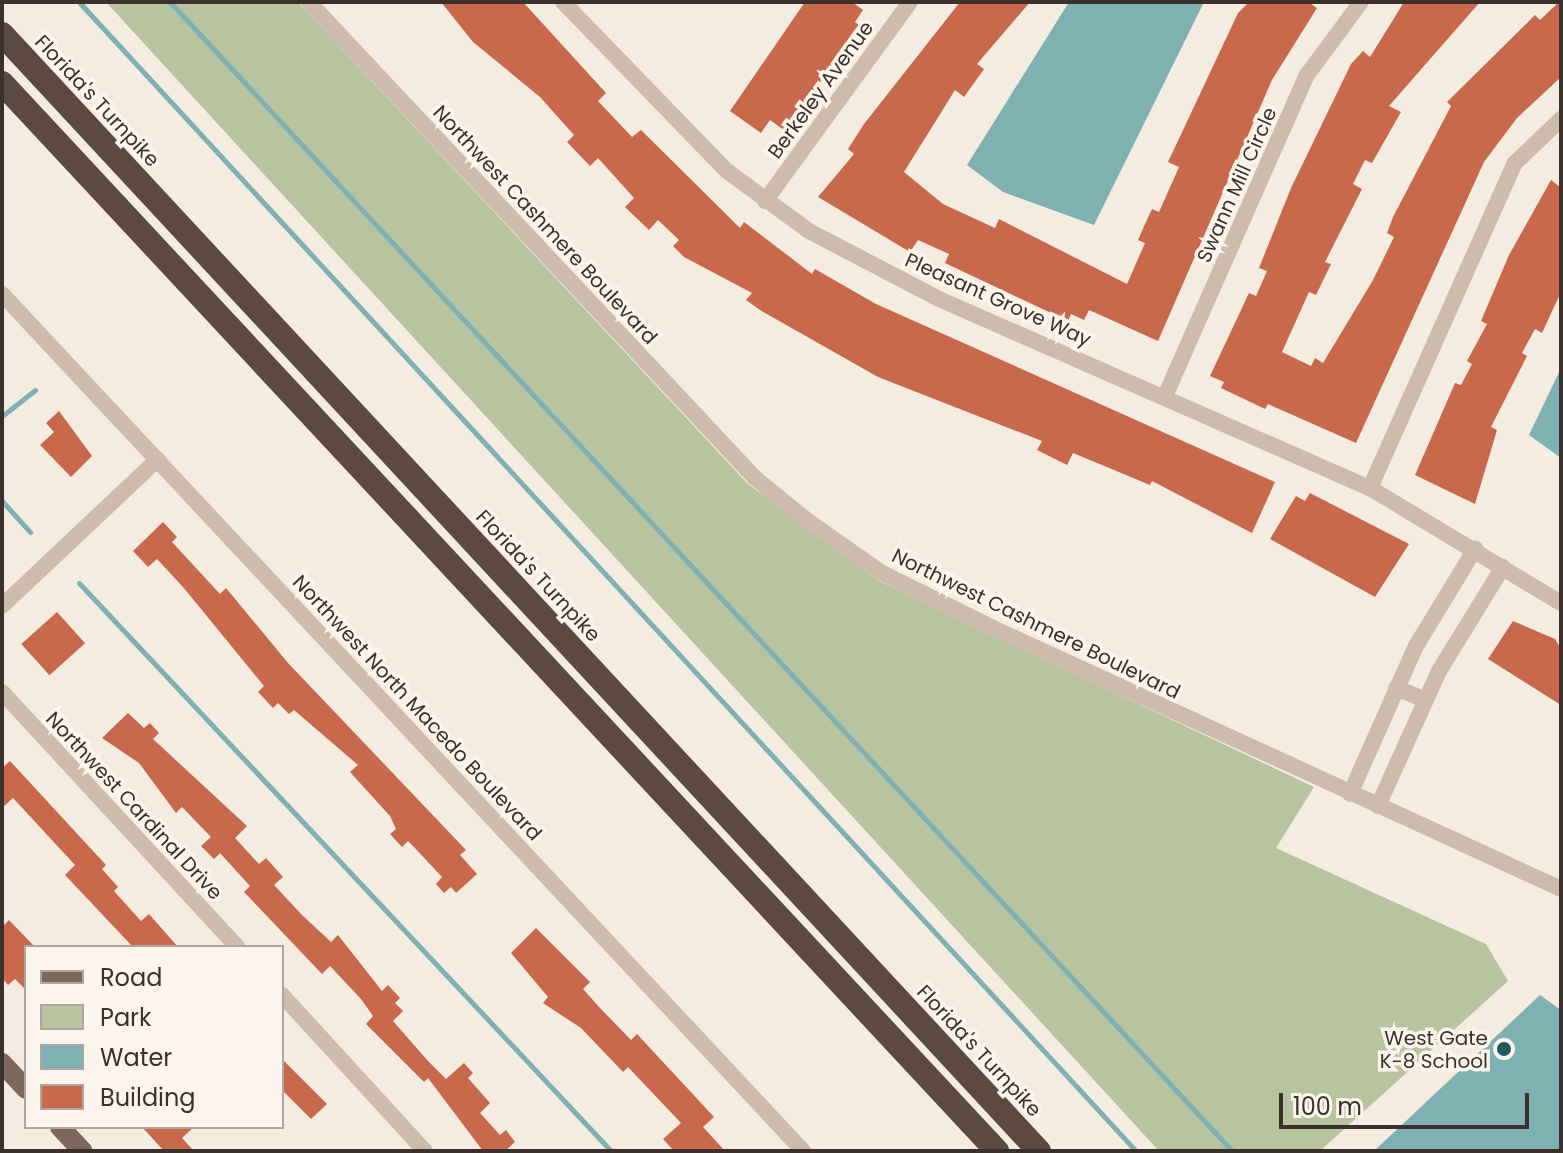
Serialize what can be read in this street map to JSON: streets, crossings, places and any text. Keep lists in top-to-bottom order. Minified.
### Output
{"streets":{"highway":["Florida's Turnpike"],"street":["Berkeley Avenue","Swann Mill Circle","Northwest Cashmere Boulevard","Pleasant Grove Way","Northwest North Macedo Boulevard","Northwest Cardinal Drive"]},"crossings":[["Berkeley Avenue","Pleasant Grove Way"],["Swann Mill Circle","Pleasant Grove Way"]],"places":["West Gate K-8 School"],"legend":["Road","Park","Water","Building"],"scale_bar":"100 m"}
